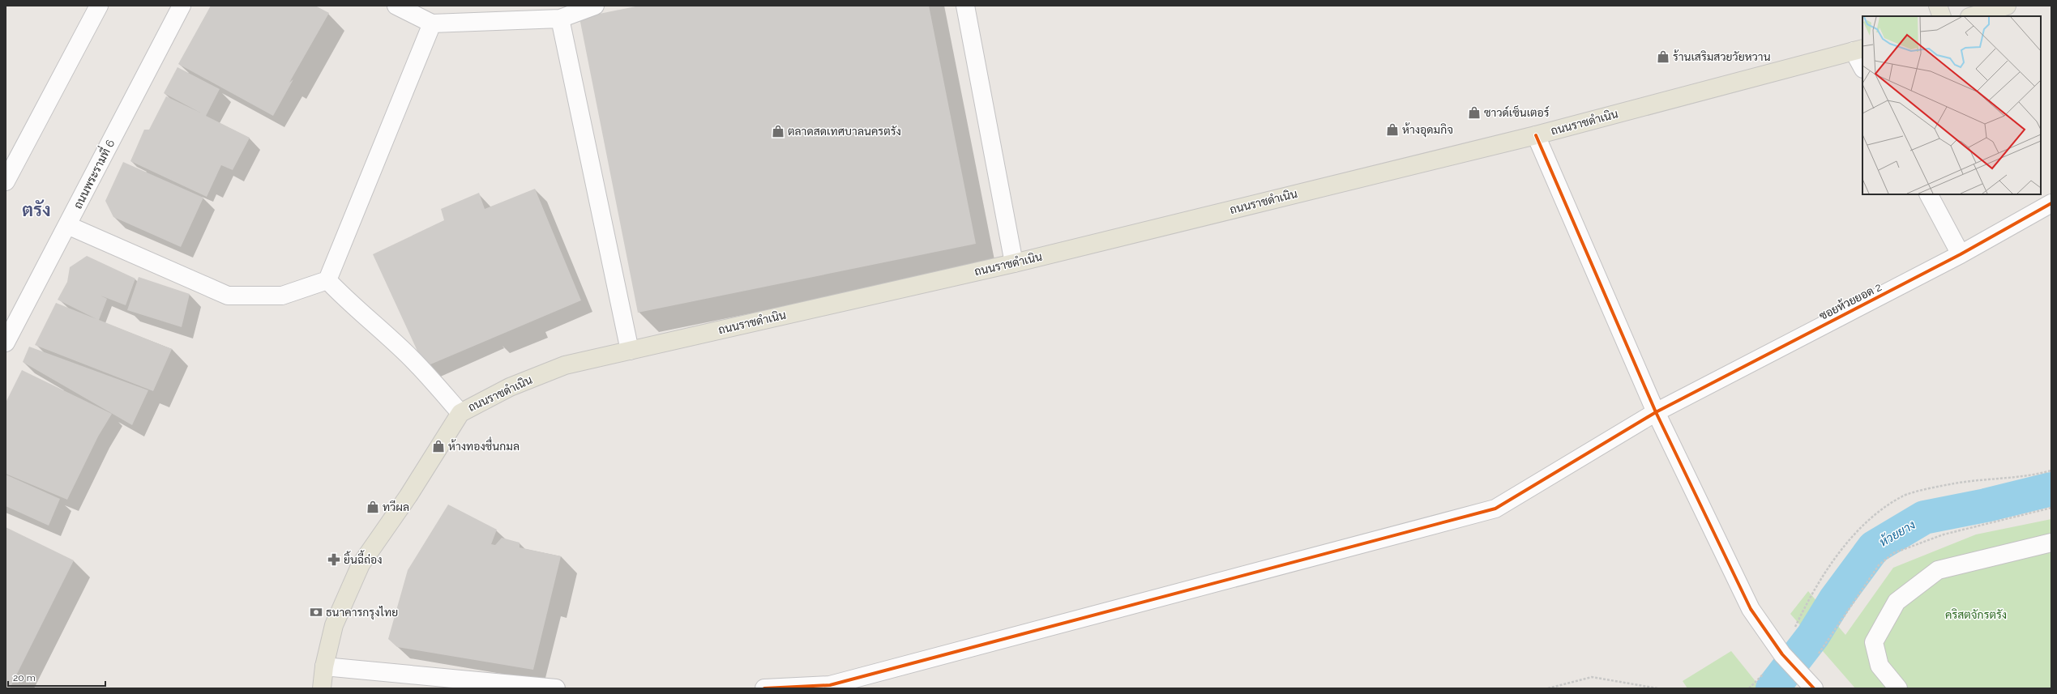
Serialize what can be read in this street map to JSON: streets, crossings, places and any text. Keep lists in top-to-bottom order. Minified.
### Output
{"streets":{"main road":["ถนนราชดำเนิน"],"street":["ถนนพระรามที่ 6","ซอยห้วยยอด 2"]},"districts":["ตรัง"],"water":["ห้วยยาง"],"parks":["คริสตจักรตรัง"],"places":{"shop":["ร้านเสริมสวยวัยหวาน","ซาวด์เซ็นเตอร์","ห้างอุดมกิจ","ตลาดสดเทศบาลนครตรัง","ห้างทองชื่นกมล","ทวีผล"],"pharmacy":["ยิ้นฉี้ถ่อง"],"bank":["ธนาคารกรุงไทย"]},"scale_bar":"20 m"}
